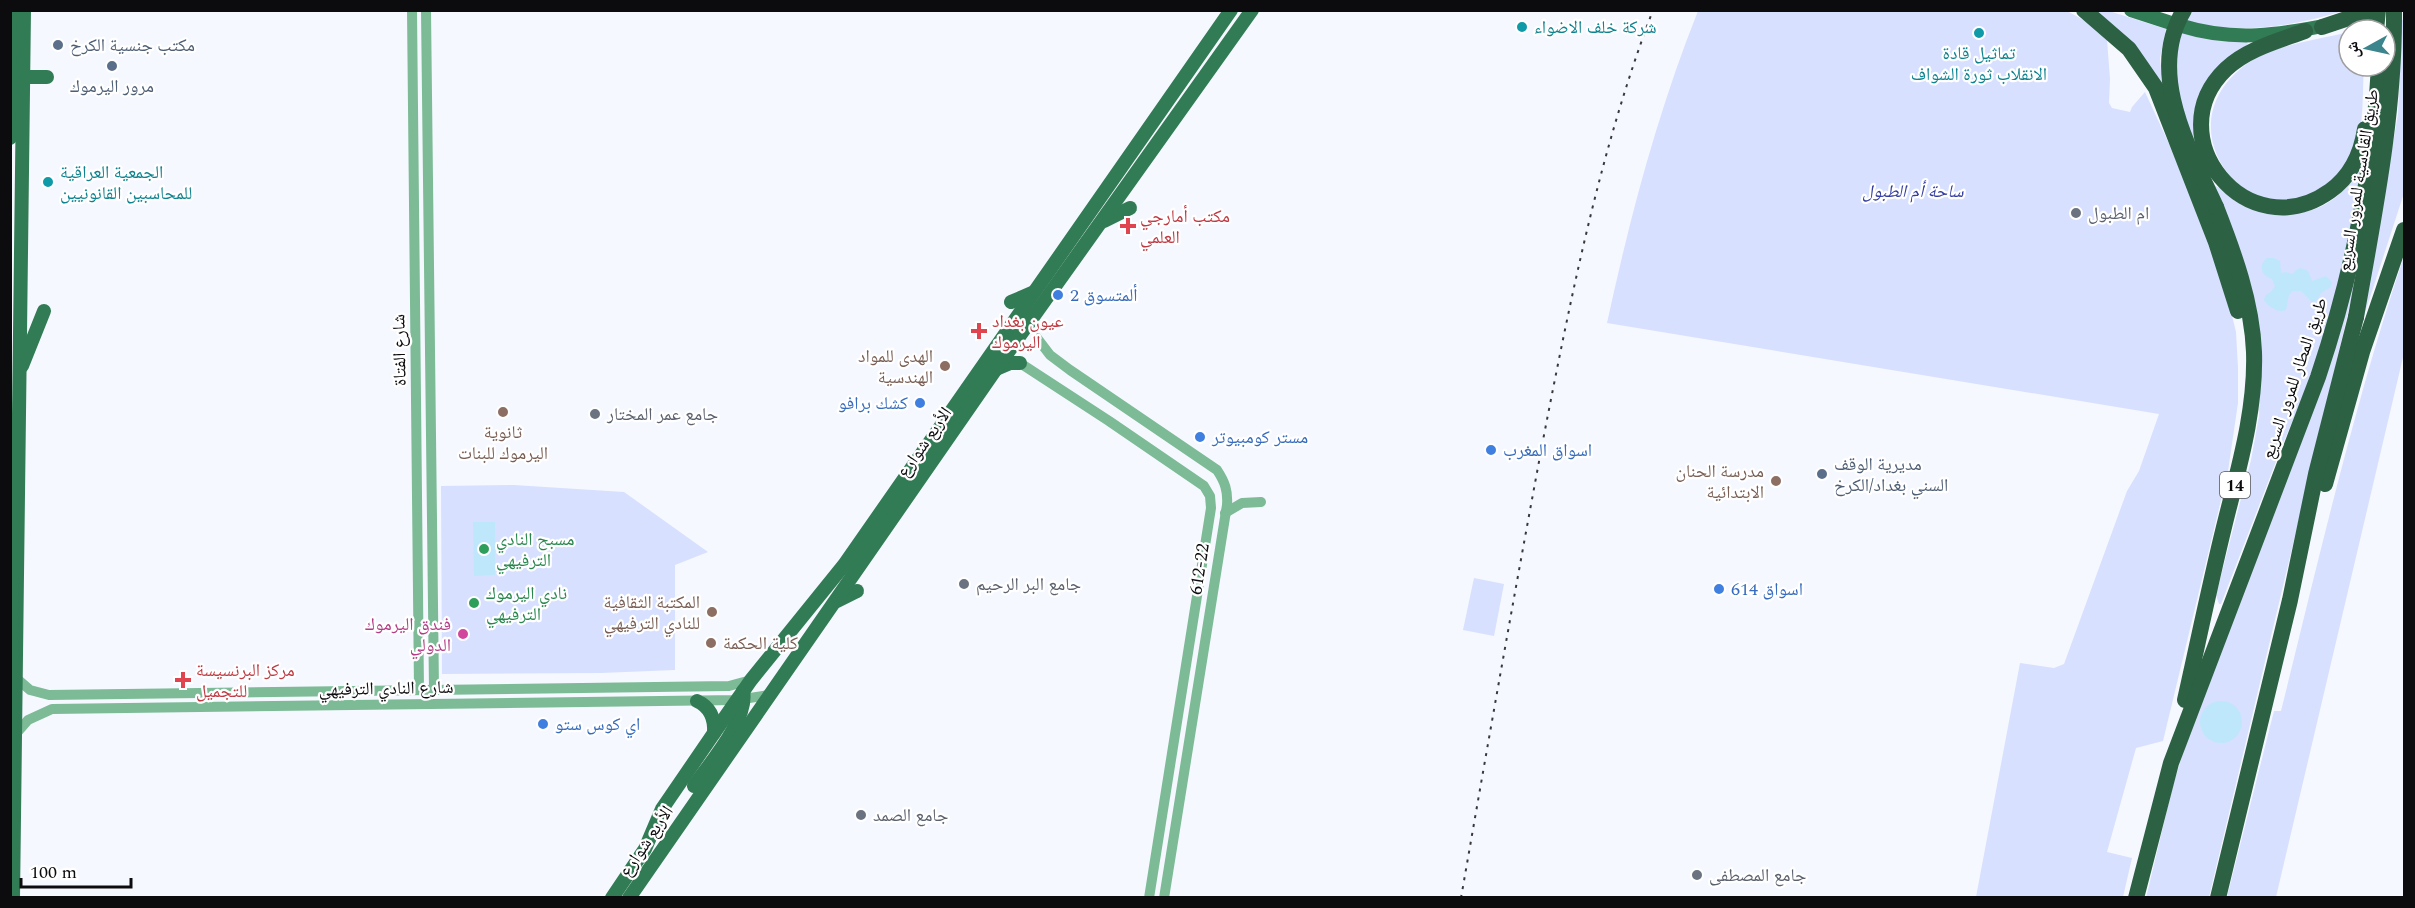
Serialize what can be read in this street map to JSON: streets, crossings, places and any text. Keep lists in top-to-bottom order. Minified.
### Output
{"streets":{"highway":["طريق القادسية للمرور السريع","طريق المطار للمرور السريع","14"],"main road":["الأربع شوارع"],"street":["شارع الفتاة","612-22","شارع النادي الترفيهي"]},"crossings":[["شارع الفتاة","شارع النادي الترفيهي"],["طريق المطار للمرور السريع","14"],["الأربع شوارع","شارع النادي الترفيهي"]],"parks":["ساحة أم الطبول"],"places":{"other":["شركة خلف الاضواء","تماثيل قادة الانقلاب ثورة الشواف","مكتب جنسية الكرخ","مرور اليرموك","الجمعية العراقية للمحاسبين القانونيين","ام الطبول","ألمتسوق 2","الهدى للمواد الهندسية","كشك برافو","ثانوية اليرموك للبنات","جامع عمر المختار","مستر كومبيوتر","اسواق المغرب","مديرية الوقف السني بغداد/الكرخ","مدرسة الحنان الابتدائية","مسبح النادي الترفيهي","جامع البر الرحيم","اسواق 614","نادي اليرموك الترفيهي","المكتبة الثقافية للنادي الترفيهي","فندق اليرموك الدولي","كلية الحكمة","اي كوس ستو","جامع الصمد","جامع المصطفى"],"health":["مكتب أمارجي العلمي","عيون بغداد اليرموك","مركز البرنسيسة للتجميل"]},"scale_bar":"100 m","north":"left"}
